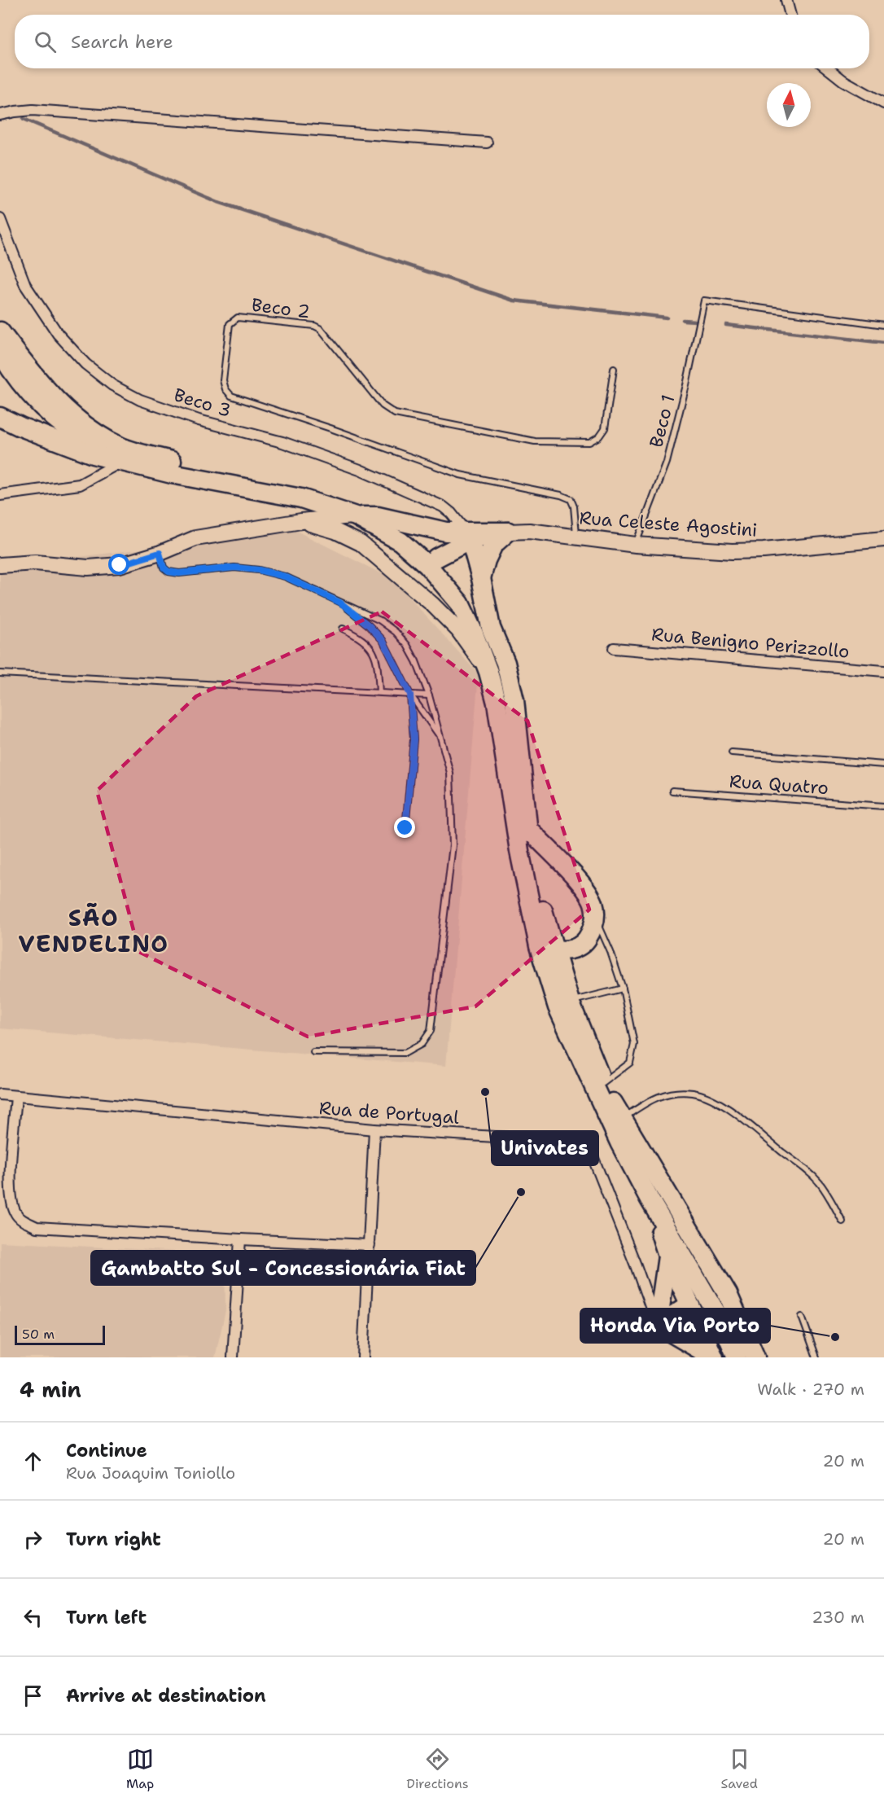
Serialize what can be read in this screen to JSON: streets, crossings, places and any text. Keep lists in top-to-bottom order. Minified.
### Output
{"streets":{"street":["Beco 3","Rua Celeste Agostini","Rua Benigno Perizzollo","Rua de Portugal"],"lane":["Beco 2","Beco 1","Rua Quatro"]},"crossings":[["Beco 2","Rua Celeste Agostini"],["Beco 1","Rua Celeste Agostini"]],"districts":["SÃO VENDELINO"],"places":["Univates","Gambatto Sul - Concessionária Fiat","Honda Via Porto"],"scale_bar":"50 m","north":"top","page":{"search":"Search here","scale":"50 m","heading":["4 min","Walk · 270 m"],"list":[["Continue","Rua Joaquim Toniollo","20 m"],["Turn right","20 m"],["Turn left","230 m"],"Arrive at destination"],"nav":["Map","Directions","Saved"]}}
